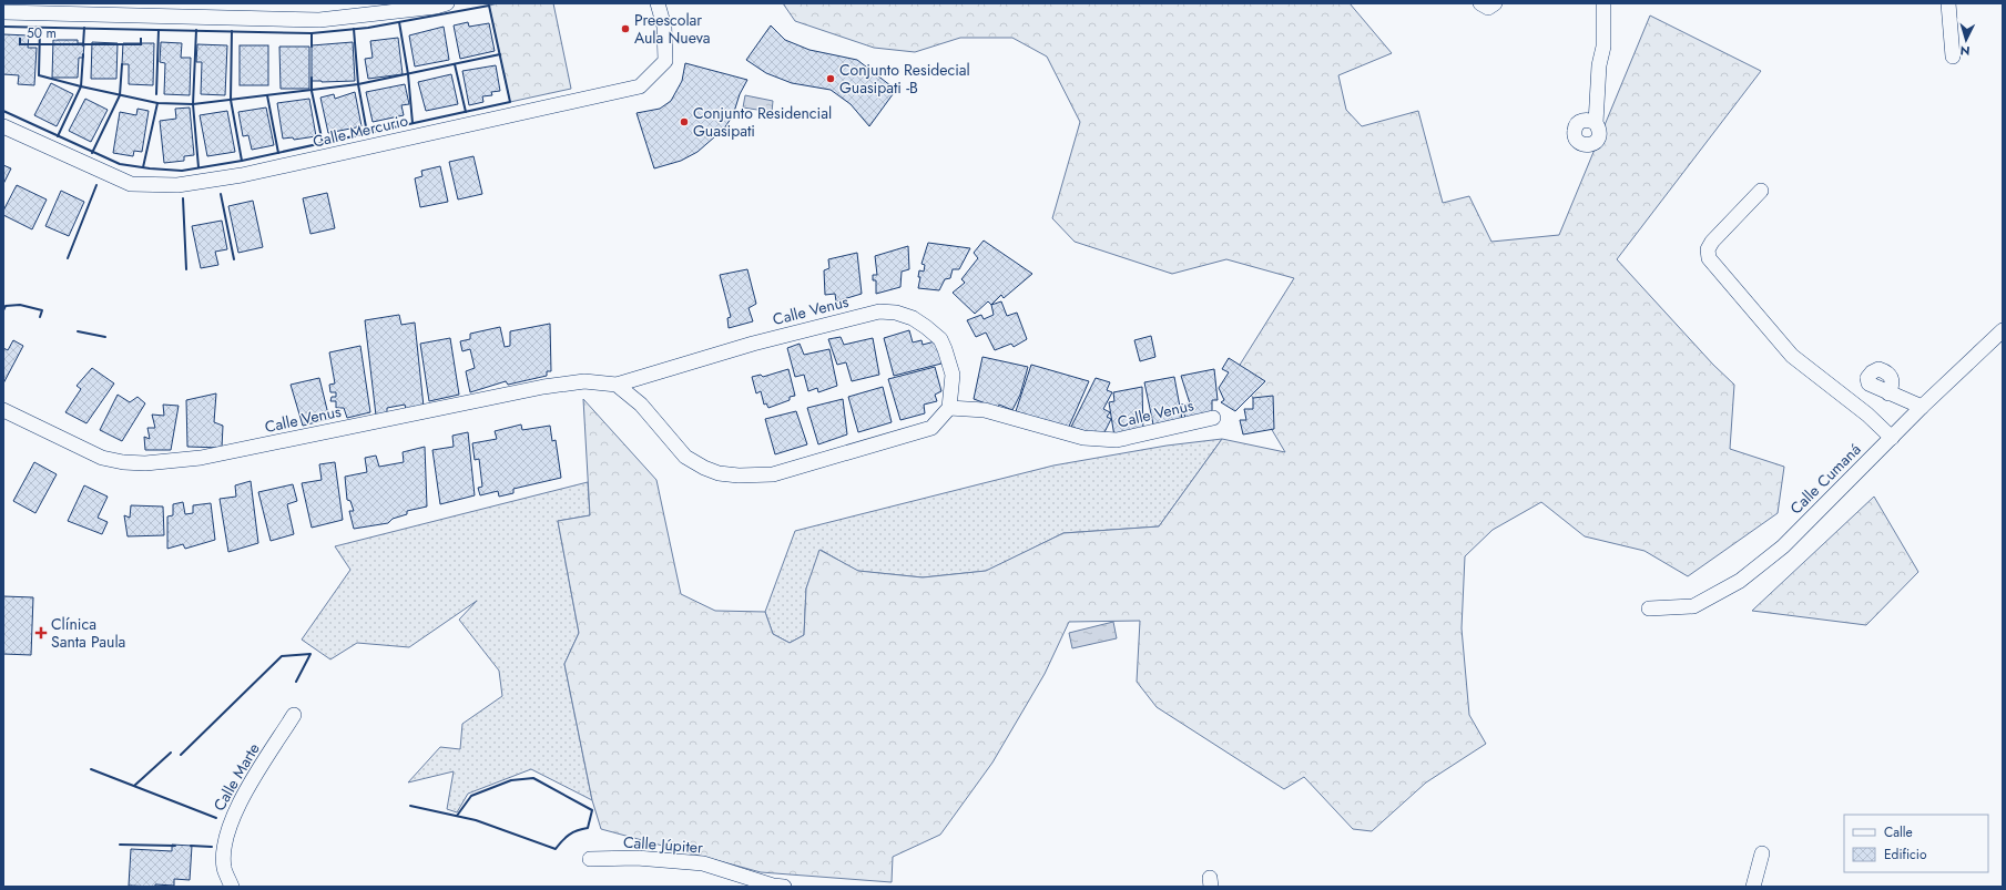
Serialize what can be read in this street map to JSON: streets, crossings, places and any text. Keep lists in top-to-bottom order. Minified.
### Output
{"streets":{"street":["Calle Mercurio","Calle Venus","Calle Cumaná","Calle Marte","Calle Júpiter"]},"places":{"other":["Preescolar Aula Nueva","Conjunto Residecial Guasipati -B","Conjunto Residencial Guasipati"],"health":["Clínica Santa Paula"]},"legend":["Calle","Edificio"],"scale_bar":"50 m","north":"bottom"}
